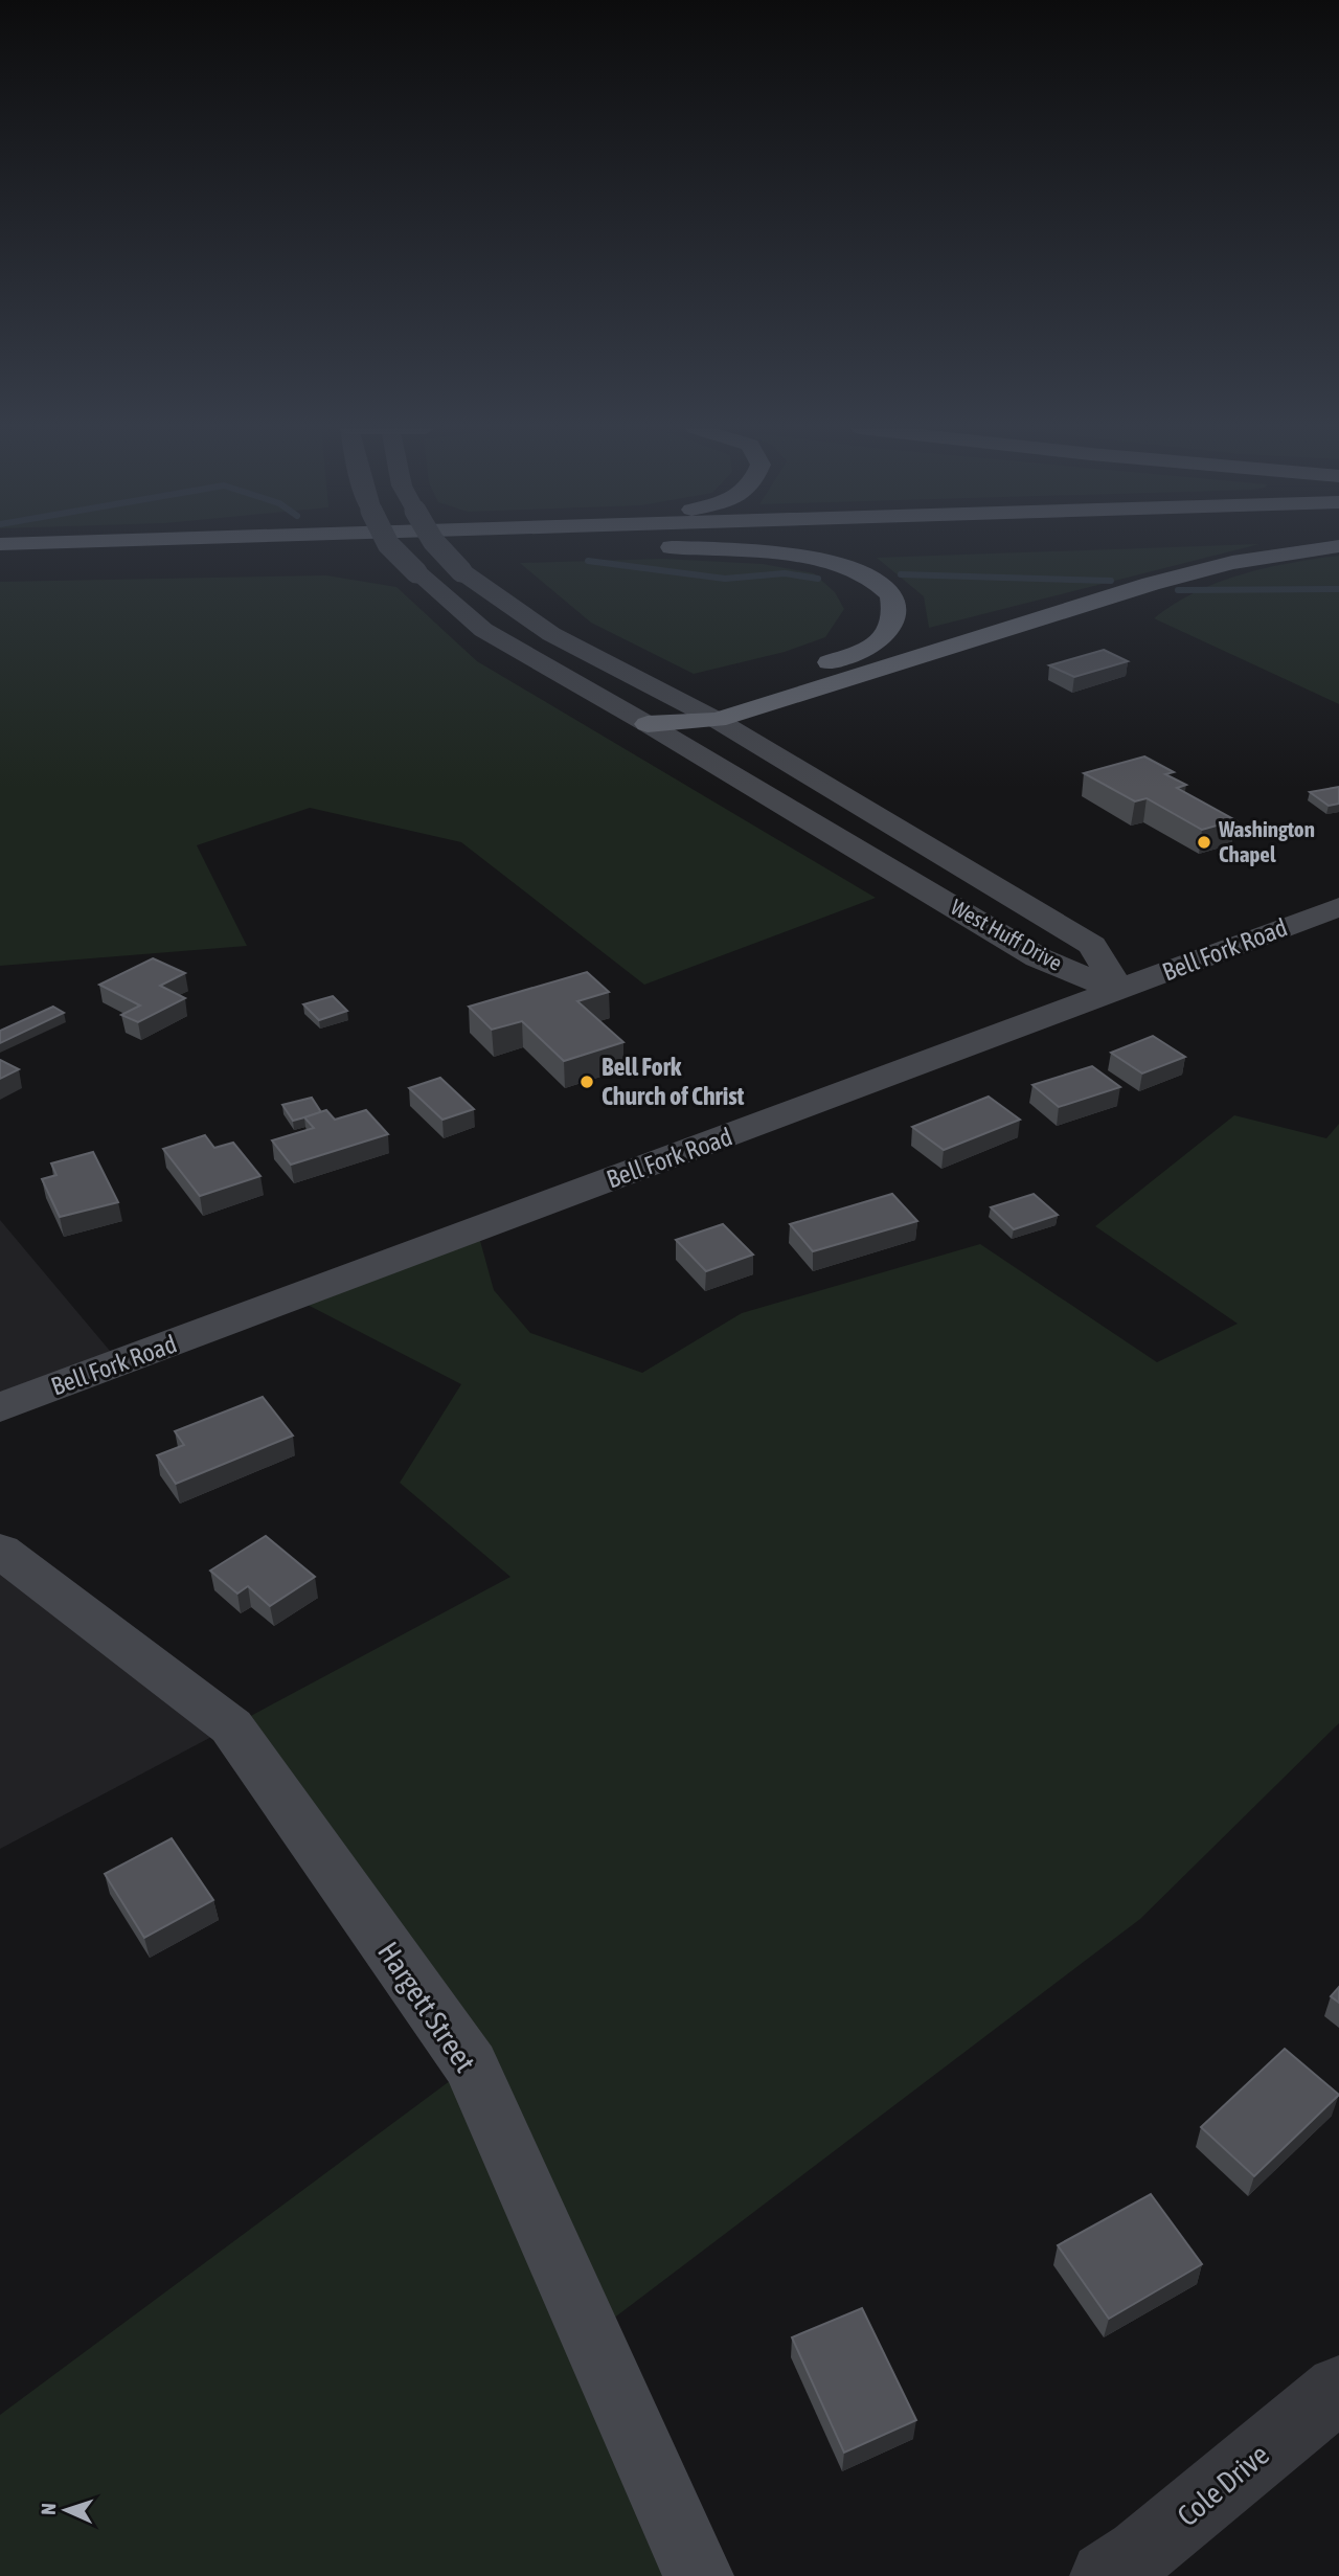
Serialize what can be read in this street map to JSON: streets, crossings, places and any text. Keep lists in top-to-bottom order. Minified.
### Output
{"streets":{"main road":["West Huff Drive","Bell Fork Road","Hargett Street"],"street":["Cole Drive"]},"crossings":[["West Huff Drive","Bell Fork Road"]],"places":["Washington Chapel","Bell Fork Church of Christ"],"north":"left"}
